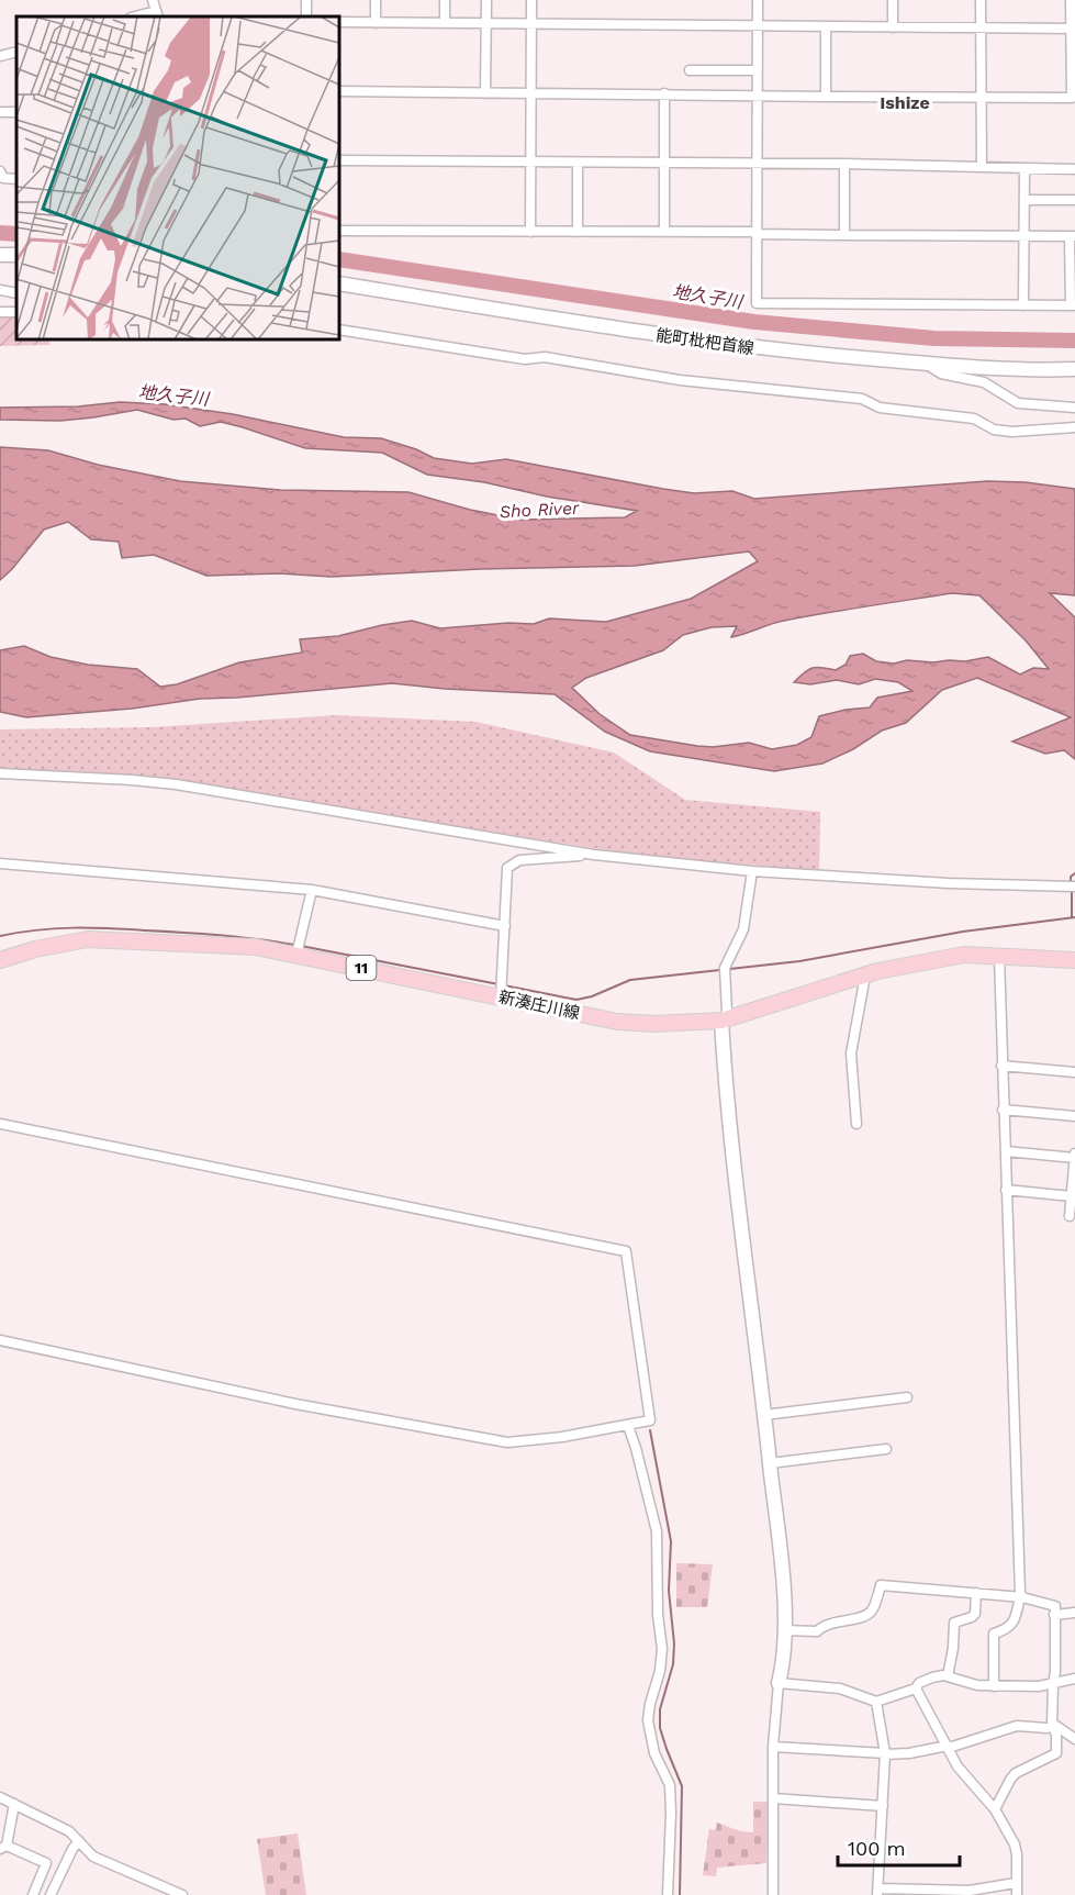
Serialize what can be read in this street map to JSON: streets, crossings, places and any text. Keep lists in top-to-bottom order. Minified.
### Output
{"streets":{"main road":["能町枇杷首線","11","新湊庄川線"]},"districts":["Ishize"],"water":["地久子川","Sho River"],"scale_bar":"100 m"}
